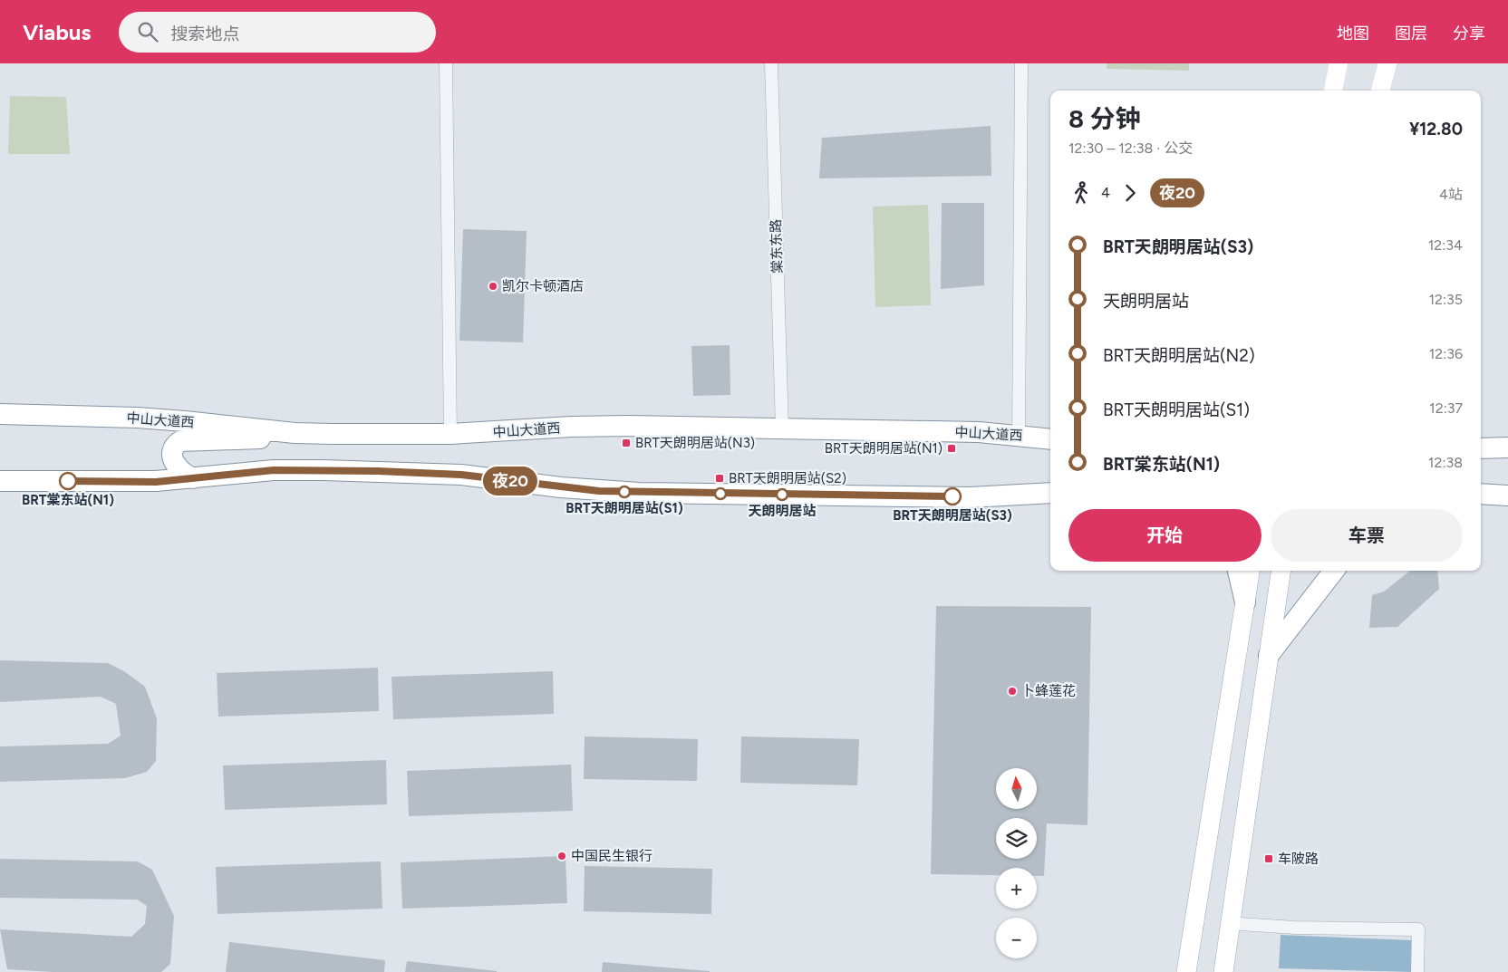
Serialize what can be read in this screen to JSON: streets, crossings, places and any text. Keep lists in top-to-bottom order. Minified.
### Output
{"streets":{"highway":["中山大道西"],"street":["棠东东路"]},"crossings":[["棠东东路","中山大道西"]],"places":{"other":["凯尔卡顿酒店","BRT棠东站(N1)","BRT天朗明居站(S1)","天朗明居站","BRT天朗明居站(S3)","卜蜂莲花","中国民生银行"],"transit":["BRT天朗明居站(N3)","BRT天朗明居站(N1)","BRT天朗明居站(S2)","车陂路"]},"lines":["bus line 夜20"],"north":"top","page":{"header":"Viabus","search":"搜索地点","nav":["地图","图层","分享"],"on_map":"夜20","heading":["8 分钟","12:30 – 12:38 · 公交","¥12.80"],"legs":["4","夜20","4站"],"list":[{"name":"BRT天朗明居站(S3)","value":"12:34"},{"name":"天朗明居站","value":"12:35"},{"name":"BRT天朗明居站(N2)","value":"12:36"},{"name":"BRT天朗明居站(S1)","value":"12:37"},{"name":"BRT棠东站(N1)","value":"12:38"}],"buttons":["开始","车票"],"map_buttons":["+","−"]}}
